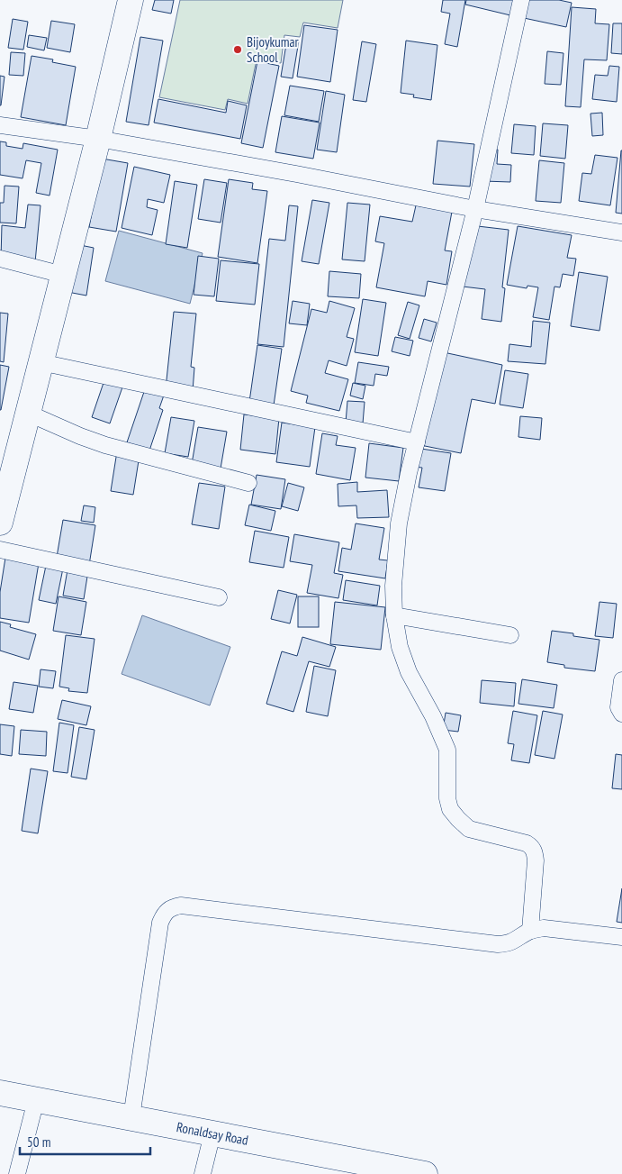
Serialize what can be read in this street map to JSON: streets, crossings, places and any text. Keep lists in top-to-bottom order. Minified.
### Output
{"streets":{"main road":["Ronaldsay Road"]},"places":["Bijoykumar School"],"scale_bar":"50 m"}
